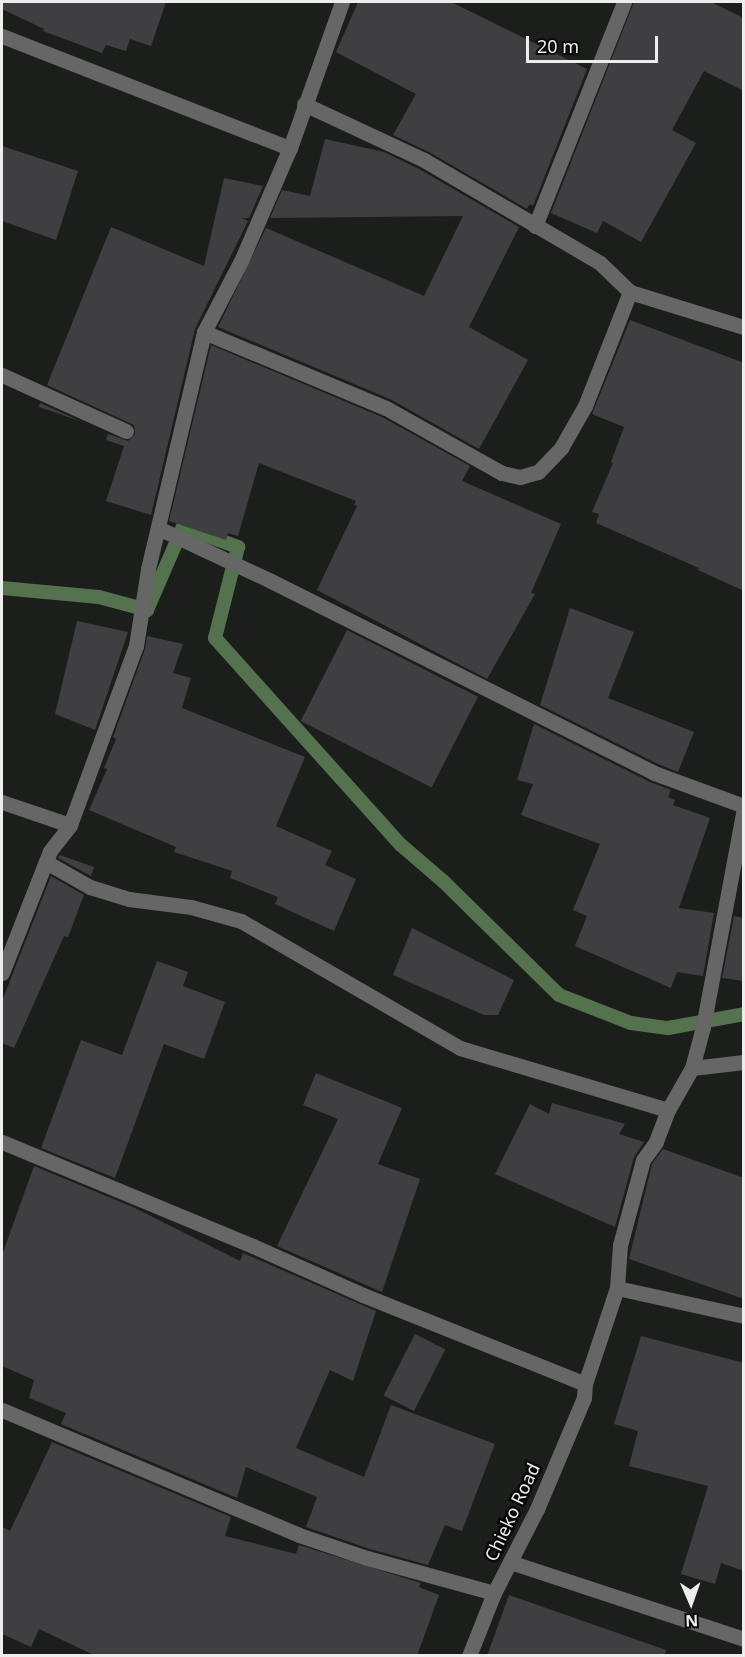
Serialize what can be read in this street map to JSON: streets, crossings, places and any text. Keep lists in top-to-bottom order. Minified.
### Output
{"streets":{"street":["Chieko Road"]},"scale_bar":"20 m","north":"bottom"}
